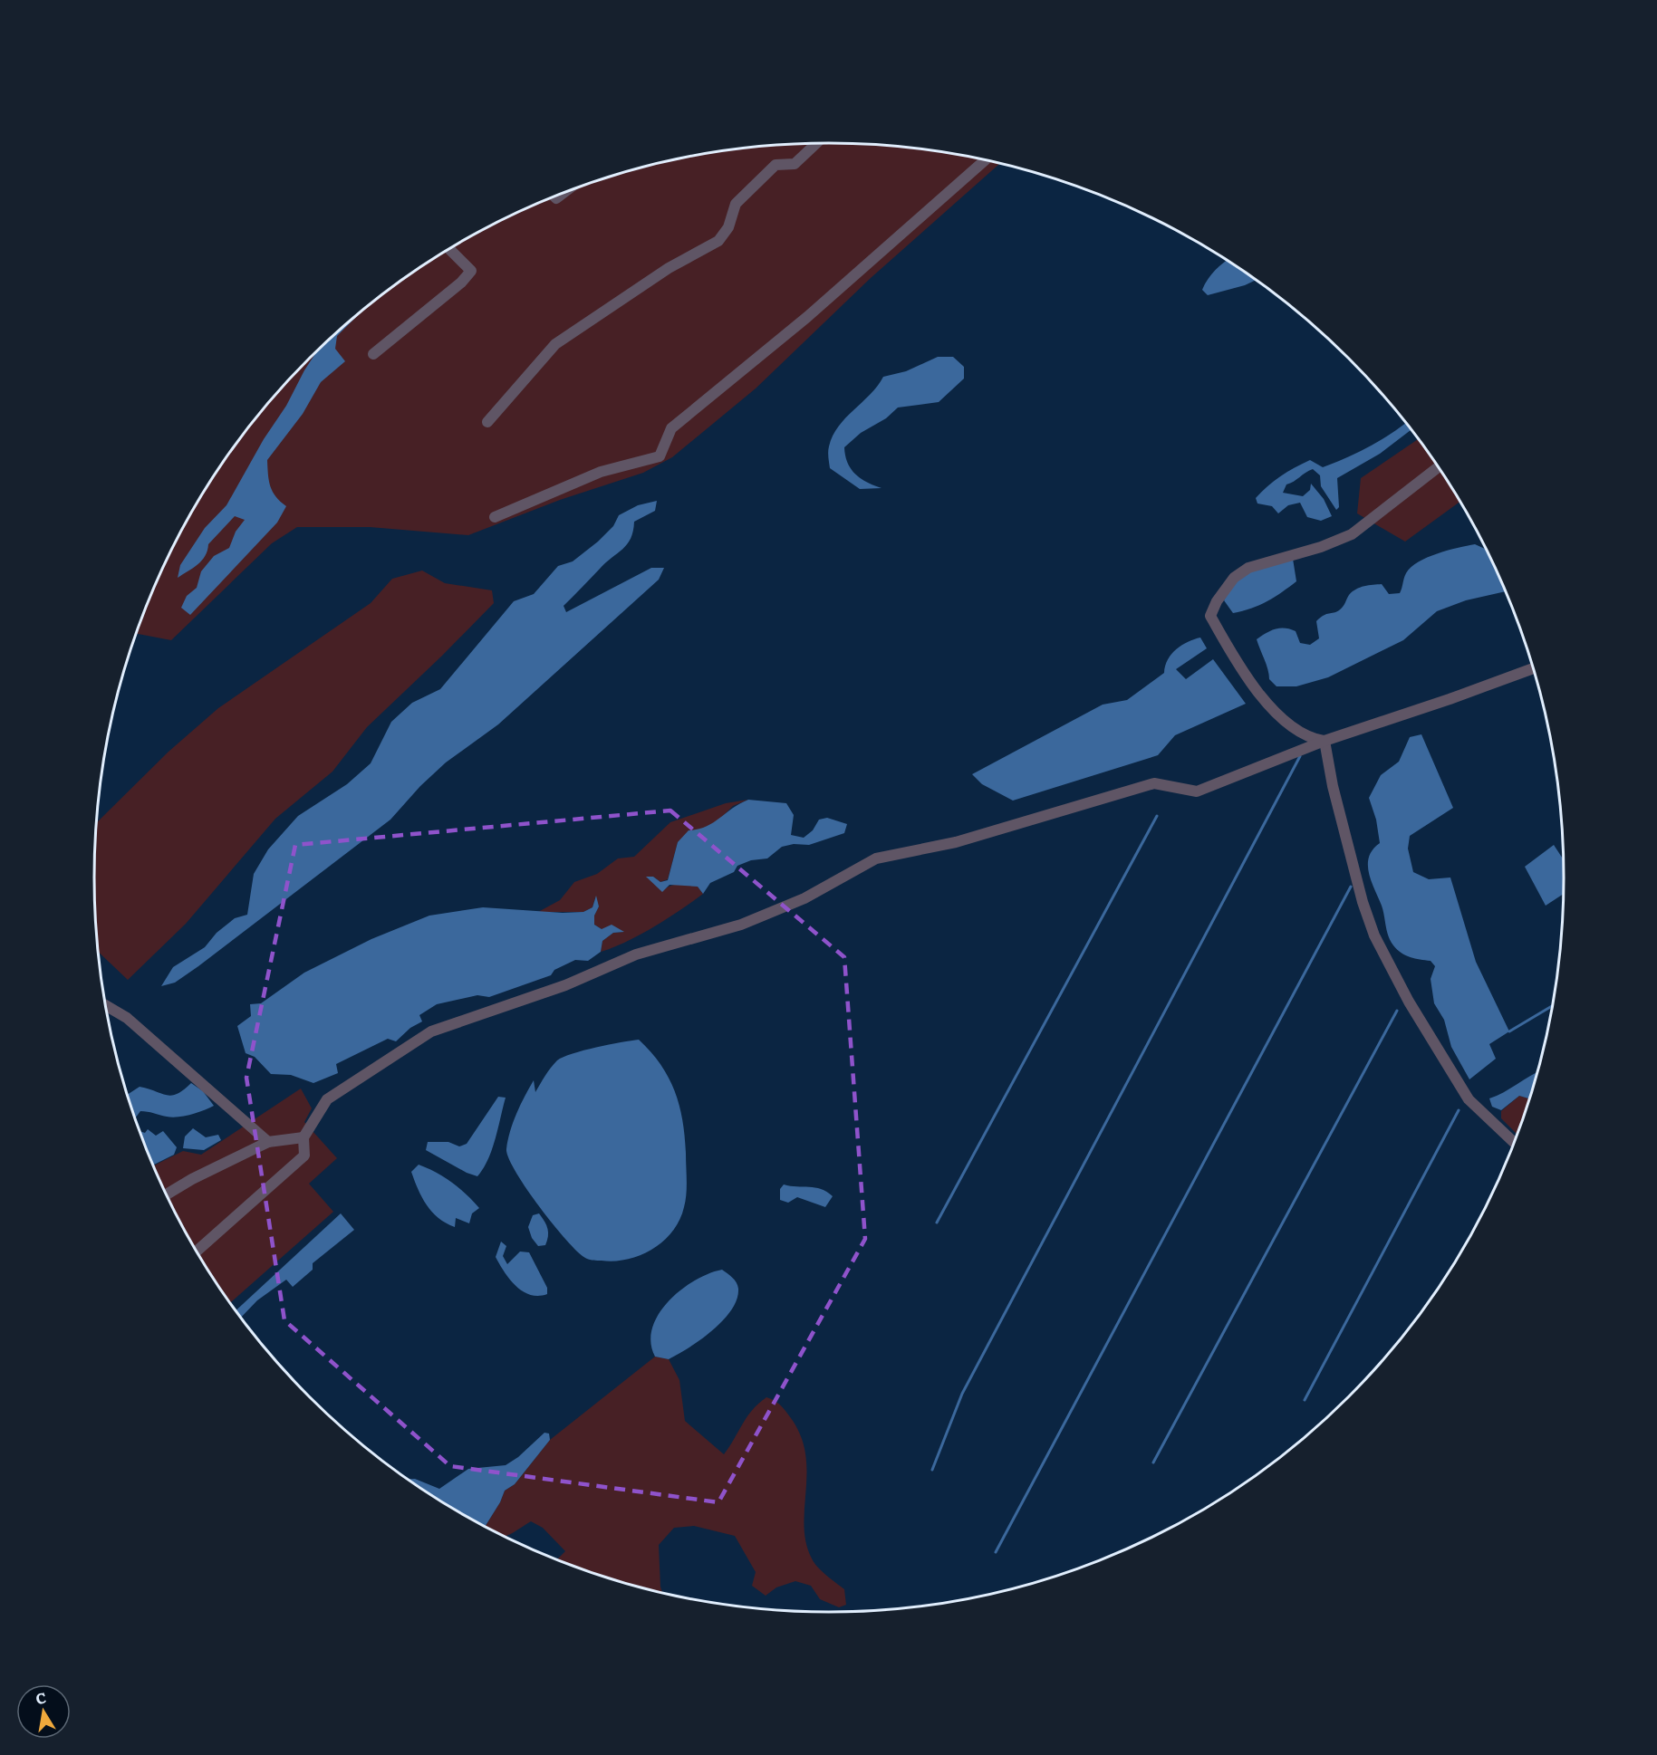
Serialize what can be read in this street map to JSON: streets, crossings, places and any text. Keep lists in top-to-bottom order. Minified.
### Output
{"north":"top"}
